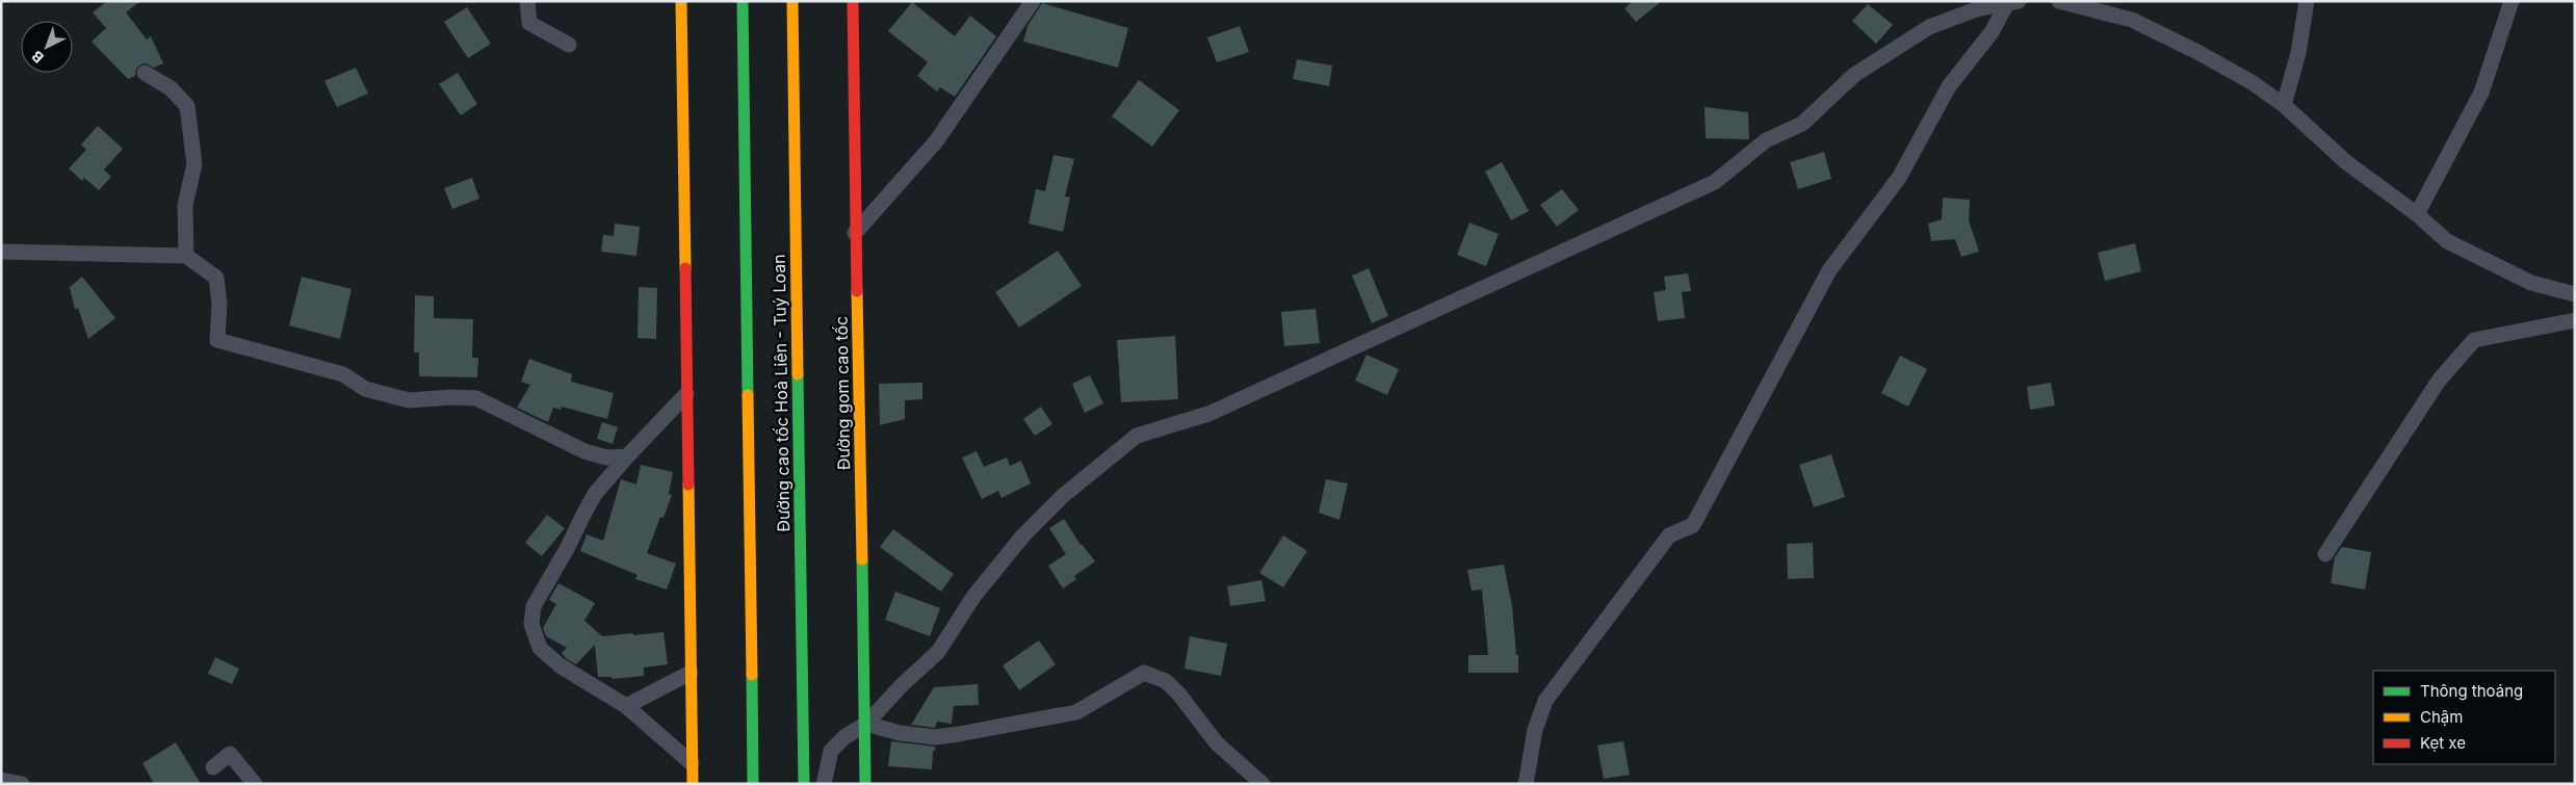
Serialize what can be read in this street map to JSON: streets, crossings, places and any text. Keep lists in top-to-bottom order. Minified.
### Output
{"streets":{"main road":["Đường cao tốc Hoà Liên - Tuý Loan","Đường gom cao tốc"]},"legend":["Thông thoáng","Chậm","Kẹt xe"],"north":"bottom left"}
